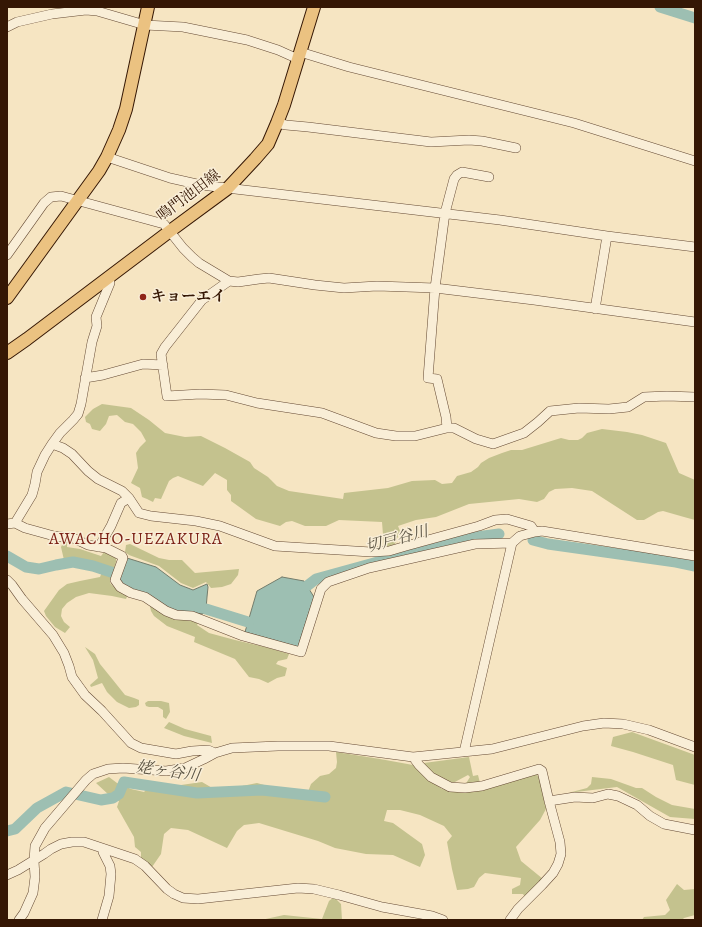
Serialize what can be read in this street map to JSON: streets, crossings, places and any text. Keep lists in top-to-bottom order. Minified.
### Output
{"streets":{"main road":["鳴門池田線"]},"districts":["AWACHO-UEZAKURA"],"water":["切戸谷川","姥ヶ谷川"],"places":["キョーエイ"]}
